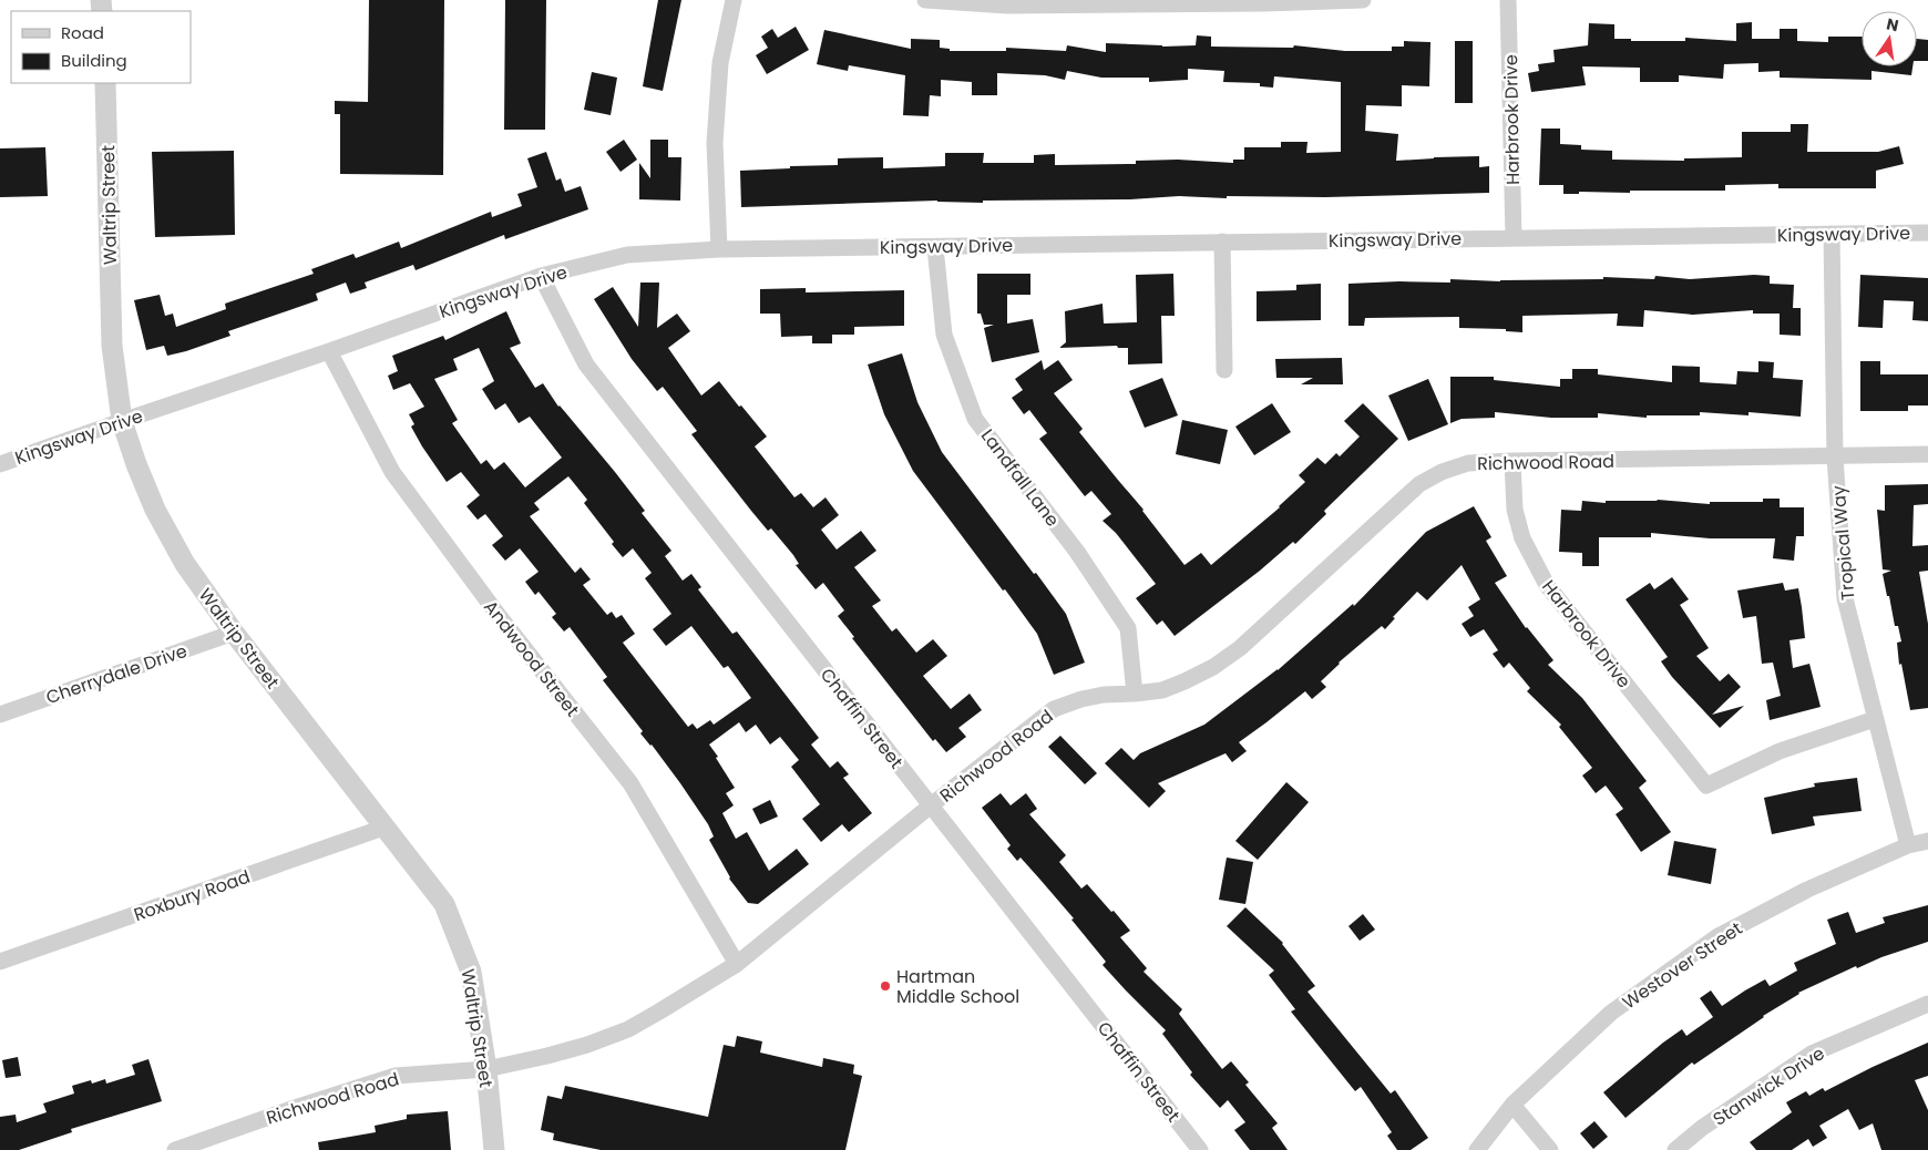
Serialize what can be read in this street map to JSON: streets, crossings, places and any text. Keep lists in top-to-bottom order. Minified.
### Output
{"streets":{"street":["Harbrook Drive","Waltrip Street","Kingsway Drive","Richwood Road","Landfall Lane","Tropical Way","Andwood Street","Cherrydale Drive","Chaffin Street","Roxbury Road","Westover Street","Stanwick Drive"]},"crossings":[["Harbrook Drive","Kingsway Drive"],["Harbrook Drive","Richwood Road"],["Harbrook Drive","Tropical Way"],["Waltrip Street","Kingsway Drive"],["Waltrip Street","Richwood Road"],["Waltrip Street","Cherrydale Drive"],["Waltrip Street","Roxbury Road"],["Kingsway Drive","Landfall Lane"],["Kingsway Drive","Tropical Way"],["Kingsway Drive","Andwood Street"],["Kingsway Drive","Chaffin Street"],["Richwood Road","Landfall Lane"],["Richwood Road","Tropical Way"],["Richwood Road","Andwood Street"],["Richwood Road","Chaffin Street"],["Tropical Way","Westover Street"]],"places":["Hartman Middle School"],"legend":["Road","Building"],"north":"top"}
